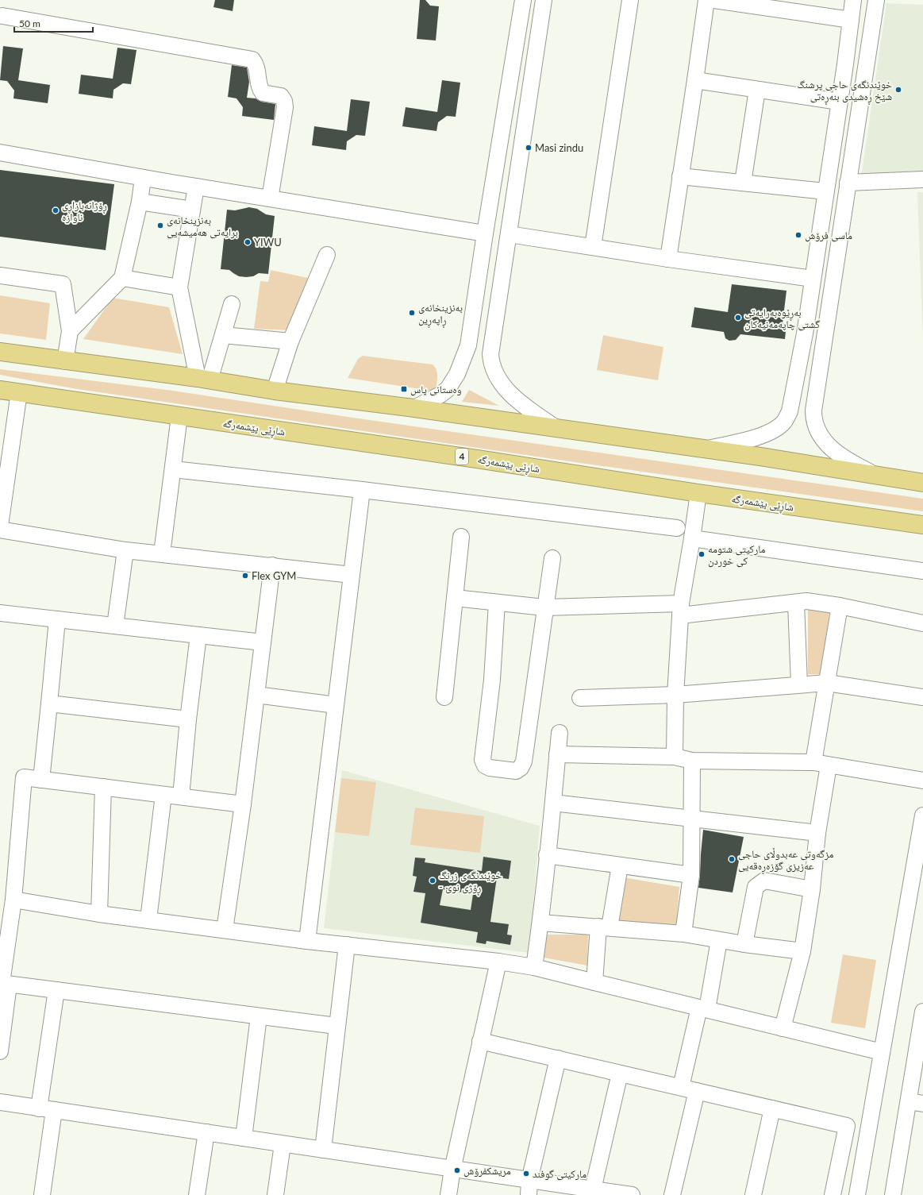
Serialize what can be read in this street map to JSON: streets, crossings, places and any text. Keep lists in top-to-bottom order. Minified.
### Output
{"streets":{"highway":["شاڕێی پێشمەرگە","4"]},"places":{"other":["خوێندنگەی حاجی پرشنگ شێخ ڕەشیدی بنەڕەتی","Masi zindu","ڕۆژانەبازاڕی ناوازە","بەنزینخانەی برایەتی هەمیشەیی","ماسی فرۆش","YIWU","بەنزینخانەی ڕاپەڕین","بەڕێوەبەرایەتی گشتی چاپەمەنیەکان","مارکیتی شتومه کی خوردن","Flex GYM","مزگەوتی عەبدوڵای حاجی عەزیزی گۆزەڕەقەیی","خوێندنگەی زرنگ - ڕۆژی نوێ","مریشکفرۆش","مارکیتی گوفند"],"transit":["وەستانی پاس"]},"scale_bar":"50 m"}
